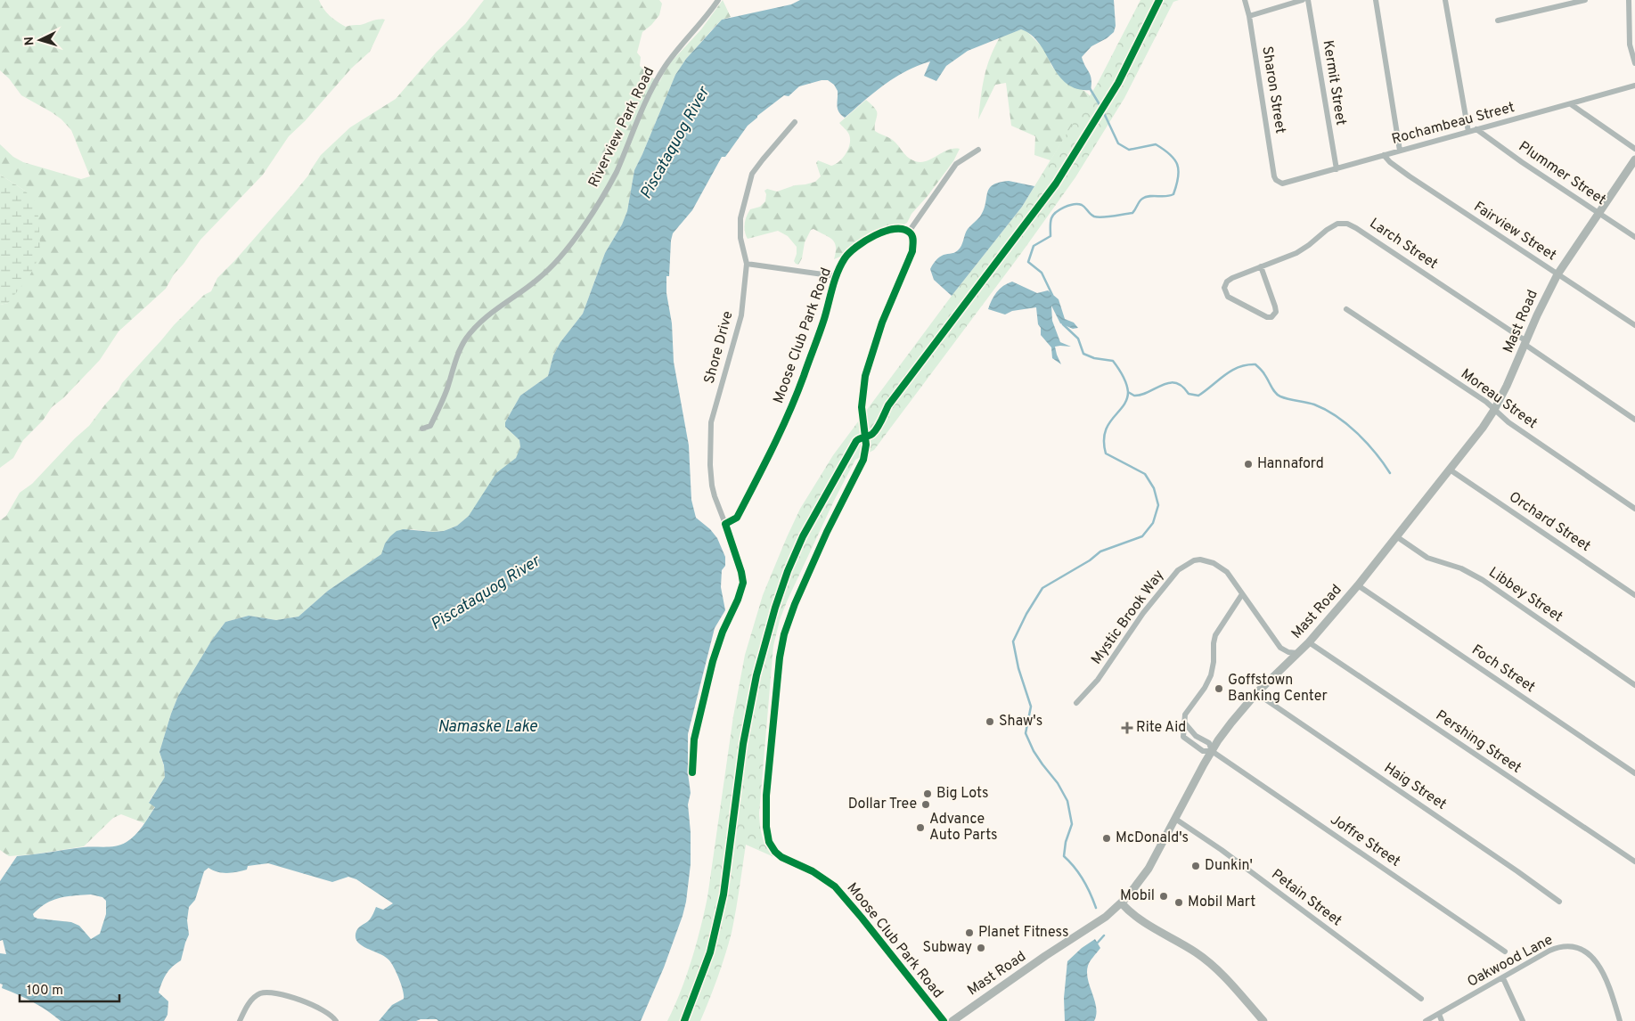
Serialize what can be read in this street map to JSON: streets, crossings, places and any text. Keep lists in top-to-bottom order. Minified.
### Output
{"streets":{"main road":["Mast Road"],"street":["Kermit Street","Sharon Street","Rochambeau Street","Riverview Park Road","Plummer Street","Fairview Street","Larch Street","Moose Club Park Road","Shore Drive","Moreau Street","Orchard Street","Libbey Street","Mystic Brook Way","Foch Street","Pershing Street","Haig Street","Joffre Street","Petain Street","Oakwood Lane"]},"crossings":[["Kermit Street","Rochambeau Street"],["Sharon Street","Rochambeau Street"],["Rochambeau Street","Plummer Street"],["Rochambeau Street","Fairview Street"],["Plummer Street","Mast Road"],["Fairview Street","Mast Road"],["Larch Street","Mast Road"],["Mast Road","Moreau Street"],["Mast Road","Orchard Street"],["Mast Road","Libbey Street"],["Mast Road","Mystic Brook Way"],["Mast Road","Foch Street"],["Mast Road","Pershing Street"],["Mast Road","Haig Street"],["Mast Road","Joffre Street"],["Mast Road","Petain Street"],["Moose Club Park Road","Shore Drive"]],"water":["Piscataquog River","Namaske Lake"],"places":{"other":["Hannaford","Goffstown Banking Center","Shaw's","Big Lots","Dollar Tree","Advance Auto Parts","McDonald's","Dunkin'","Mobil","Mobil Mart","Planet Fitness","Subway"],"health":["Rite Aid"]},"scale_bar":"100 m","north":"left"}
